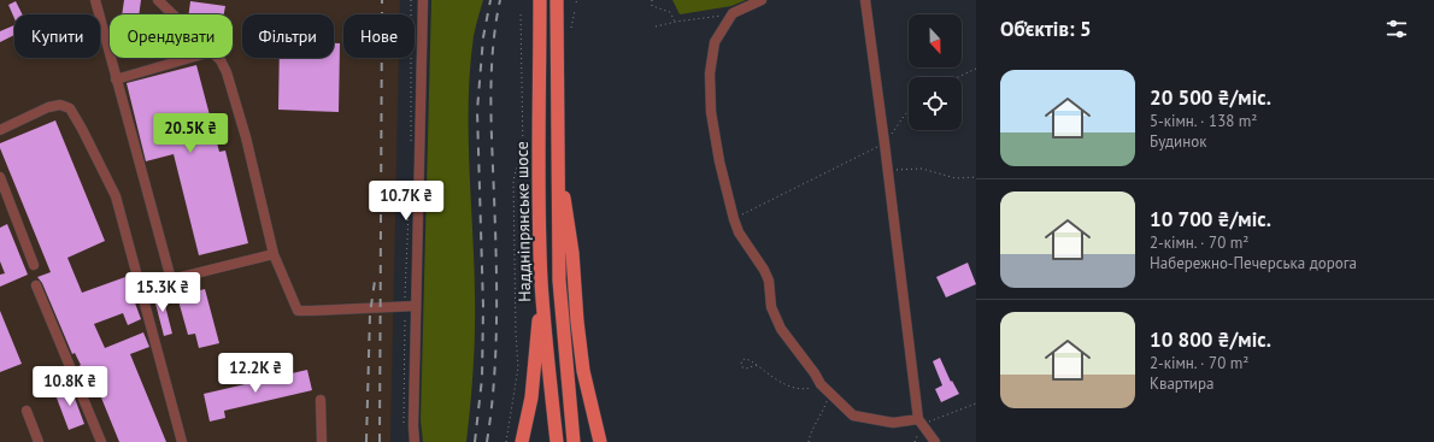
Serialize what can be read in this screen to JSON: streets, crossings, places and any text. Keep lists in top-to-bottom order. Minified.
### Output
{"streets":{"main road":["Наддніпрянське шосе"]},"north":"bottom","page":{"heading":"Об’єктів: 5","chip":["Купити","Орендувати","Фільтри","Нове"],"list":[{"name":"20 500 ₴/міс.","note":"5-кімн. · 138 m² · Будинок"},{"name":"10 700 ₴/міс.","note":"2-кімн. · 70 m² · Набережно-Печерська дорога"},{"name":"10 800 ₴/міс.","note":"2-кімн. · 70 m² · Квартира"}],"price":["20.5K ₴","10.7K ₴","15.3K ₴","12.2K ₴","10.8K ₴"]}}
